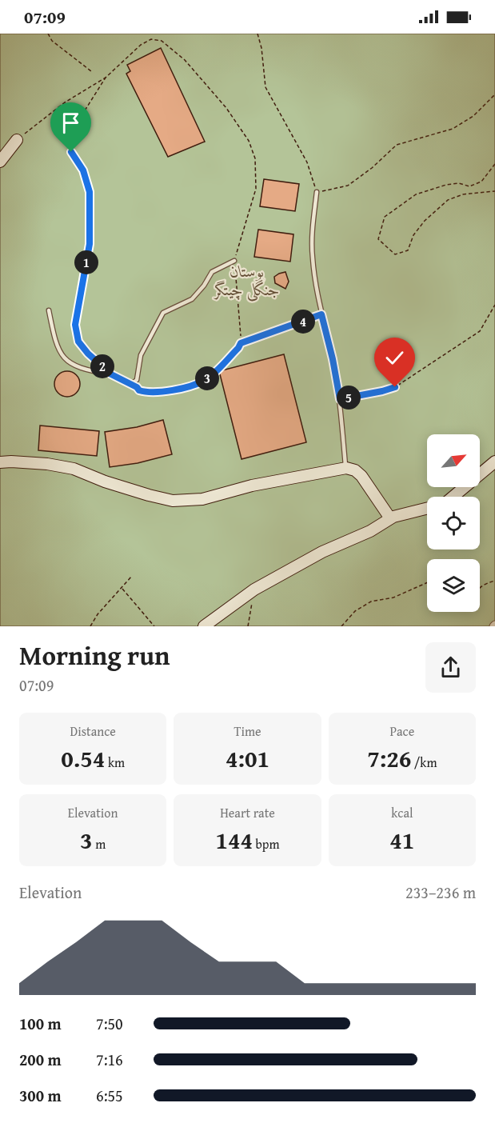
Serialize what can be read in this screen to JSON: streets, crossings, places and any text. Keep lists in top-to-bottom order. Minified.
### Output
{"parks":["بوستان جنگلی چیتگر"],"north":"top right","page":{"status":"07:09","pins":["1","4","2","3","5"],"heading":["Morning run","07:09"],"stats":[["Distance","0.54 km"],["Time","4:01"],["Pace","7:26 /km"],["Elevation","3 m"],["Heart rate","144 bpm"],["kcal","41"]],"chart":["Elevation","233–236 m"],"list":[{"name":"100 m","note":"7:50"},{"name":"200 m","note":"7:16"},{"name":"300 m","note":"6:55"}]}}
